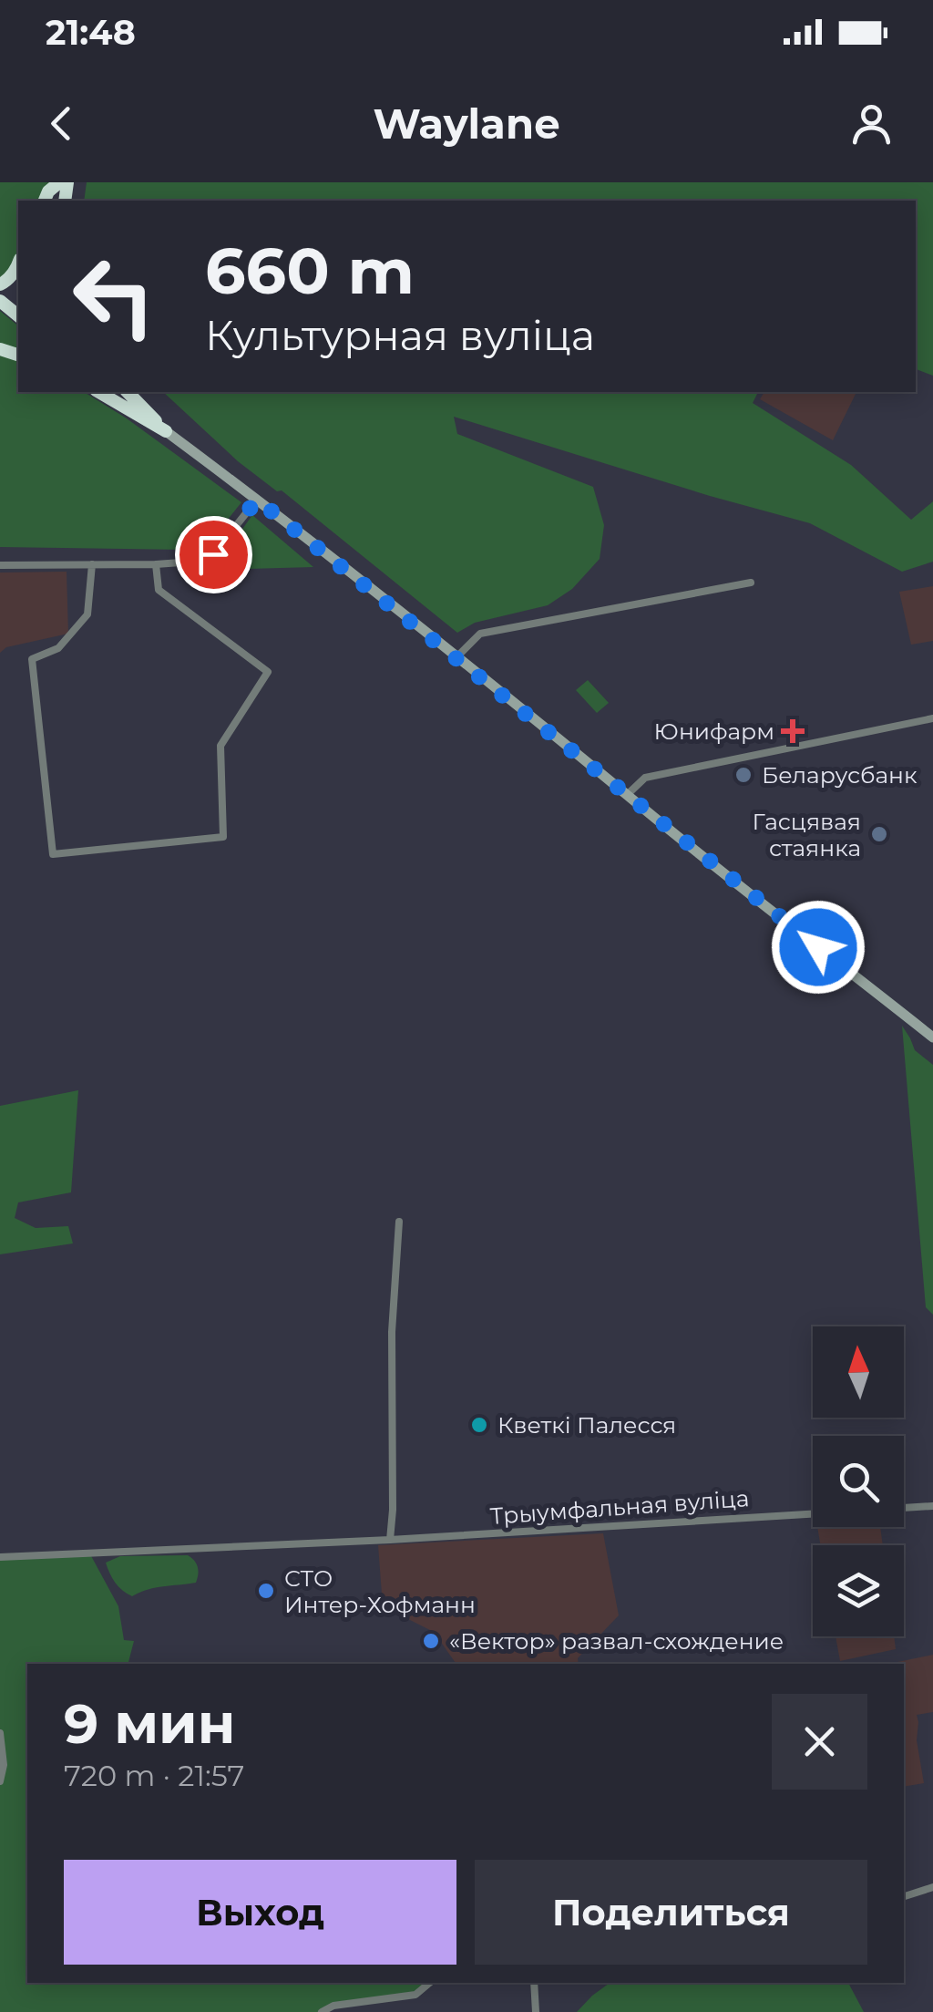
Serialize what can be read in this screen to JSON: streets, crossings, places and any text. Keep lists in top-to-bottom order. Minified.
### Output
{"streets":{"street":["Трыумфальная вуліца"]},"places":{"health":["Юнифарм"],"other":["Беларусбанк","Гасцявая стаянка","Кветкі Палесся","СТО Интер-Хофманн","«Вектор» развал-схождение"]},"north":"top","page":{"status":"21:48","header":"Waylane","turn":["660 m","Культурная вуліца"],"heading":["9 мин","720 m · 21:57"],"buttons":["Выход","Поделиться"]}}
